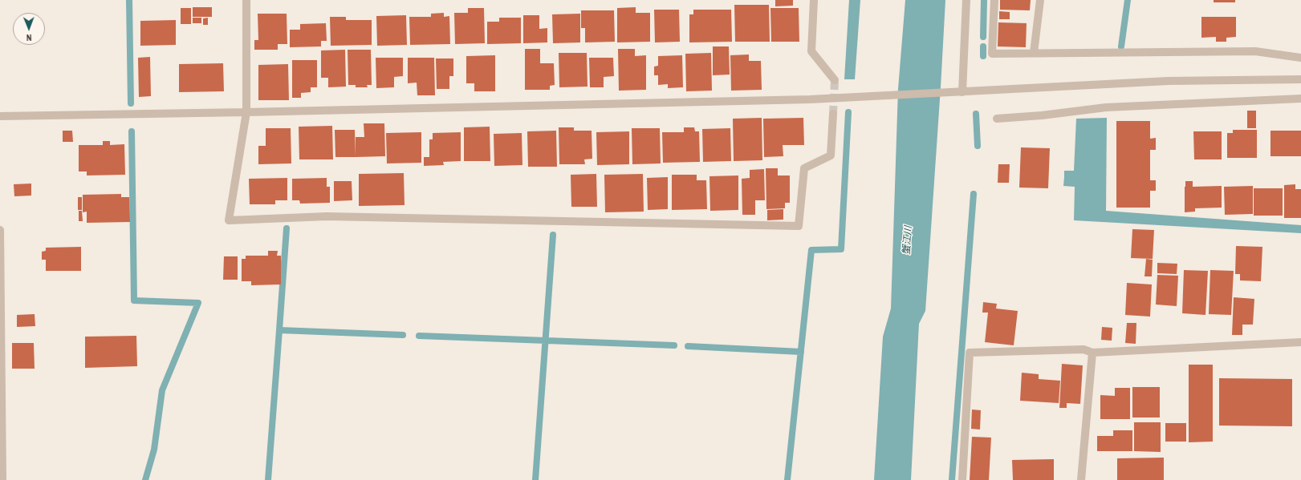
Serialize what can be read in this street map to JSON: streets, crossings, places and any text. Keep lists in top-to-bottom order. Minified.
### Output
{"water":["蟹江川"],"north":"bottom"}
